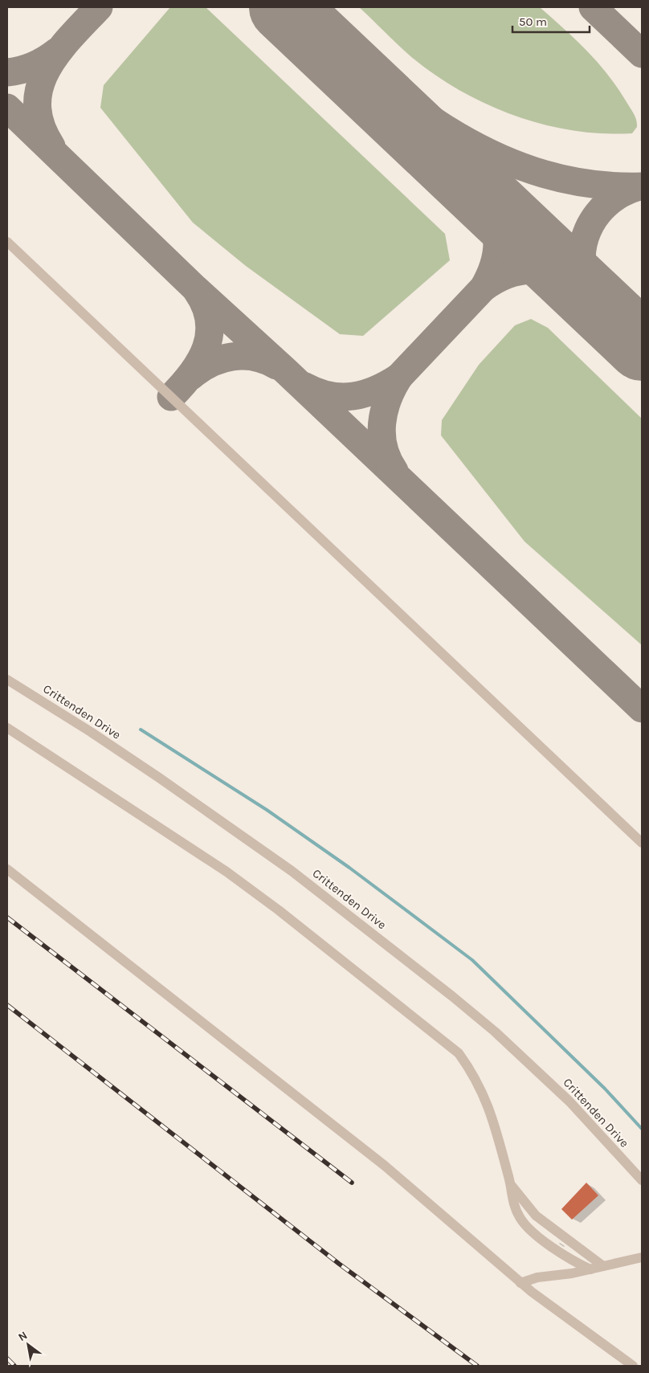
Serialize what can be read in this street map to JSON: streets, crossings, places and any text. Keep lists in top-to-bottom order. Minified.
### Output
{"streets":{"street":["Crittenden Drive"]},"scale_bar":"50 m","north":"top left"}
